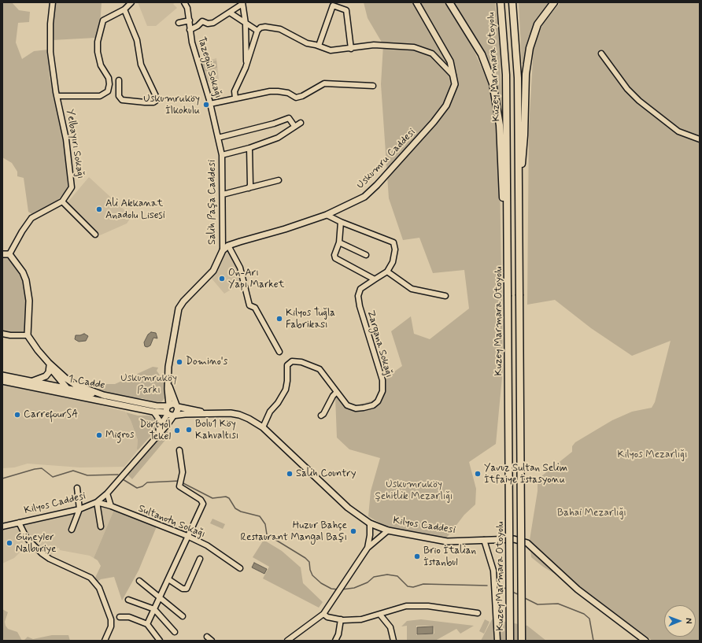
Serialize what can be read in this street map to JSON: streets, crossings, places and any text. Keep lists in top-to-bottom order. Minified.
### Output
{"streets":{"highway":["Kuzey Marmara Otoyolu"],"main road":["Uskumru Caddesi","Salih Paşa Caddesi","1. Cadde","Kilyos Caddesi"],"street":["Tazegül Sokağı","Yelbayırı Sokağı","Zargana Sokağı","Sultanotu Sokağı"]},"crossings":[["Tazegül Sokağı","Salih Paşa Caddesi"],["Uskumru Caddesi","Salih Paşa Caddesi"],["Salih Paşa Caddesi","1. Cadde"],["Salih Paşa Caddesi","Kilyos Caddesi"],["Zargana Sokağı","Kilyos Caddesi"],["1. Cadde","Kilyos Caddesi"],["Kilyos Caddesi","Sultanotu Sokağı"]],"parks":["Uskumruköy Parkı","Kilyos Mezarlığı","Uskumruköy Şehitlik Mezarlığı","Bahai Mezarlığı"],"places":["Uskumruköy İlkokulu","Ali Akkanat Anadolu Lisesi","On-Arı Yapı Market","Kilyos Tuğla Fabrikası","Domino's","CarrefourSA","Bolu1 Köy Kahvaltısı","Dörtyol Tekel","Migros","Salih Country","Yavuz Sultan Selim İtfaiye İstasyonu","Huzur Bahçe Restaurant Mangal Başı","Güneyler Nalburiye","Brio İtalian İstanbul"],"north":"right"}
